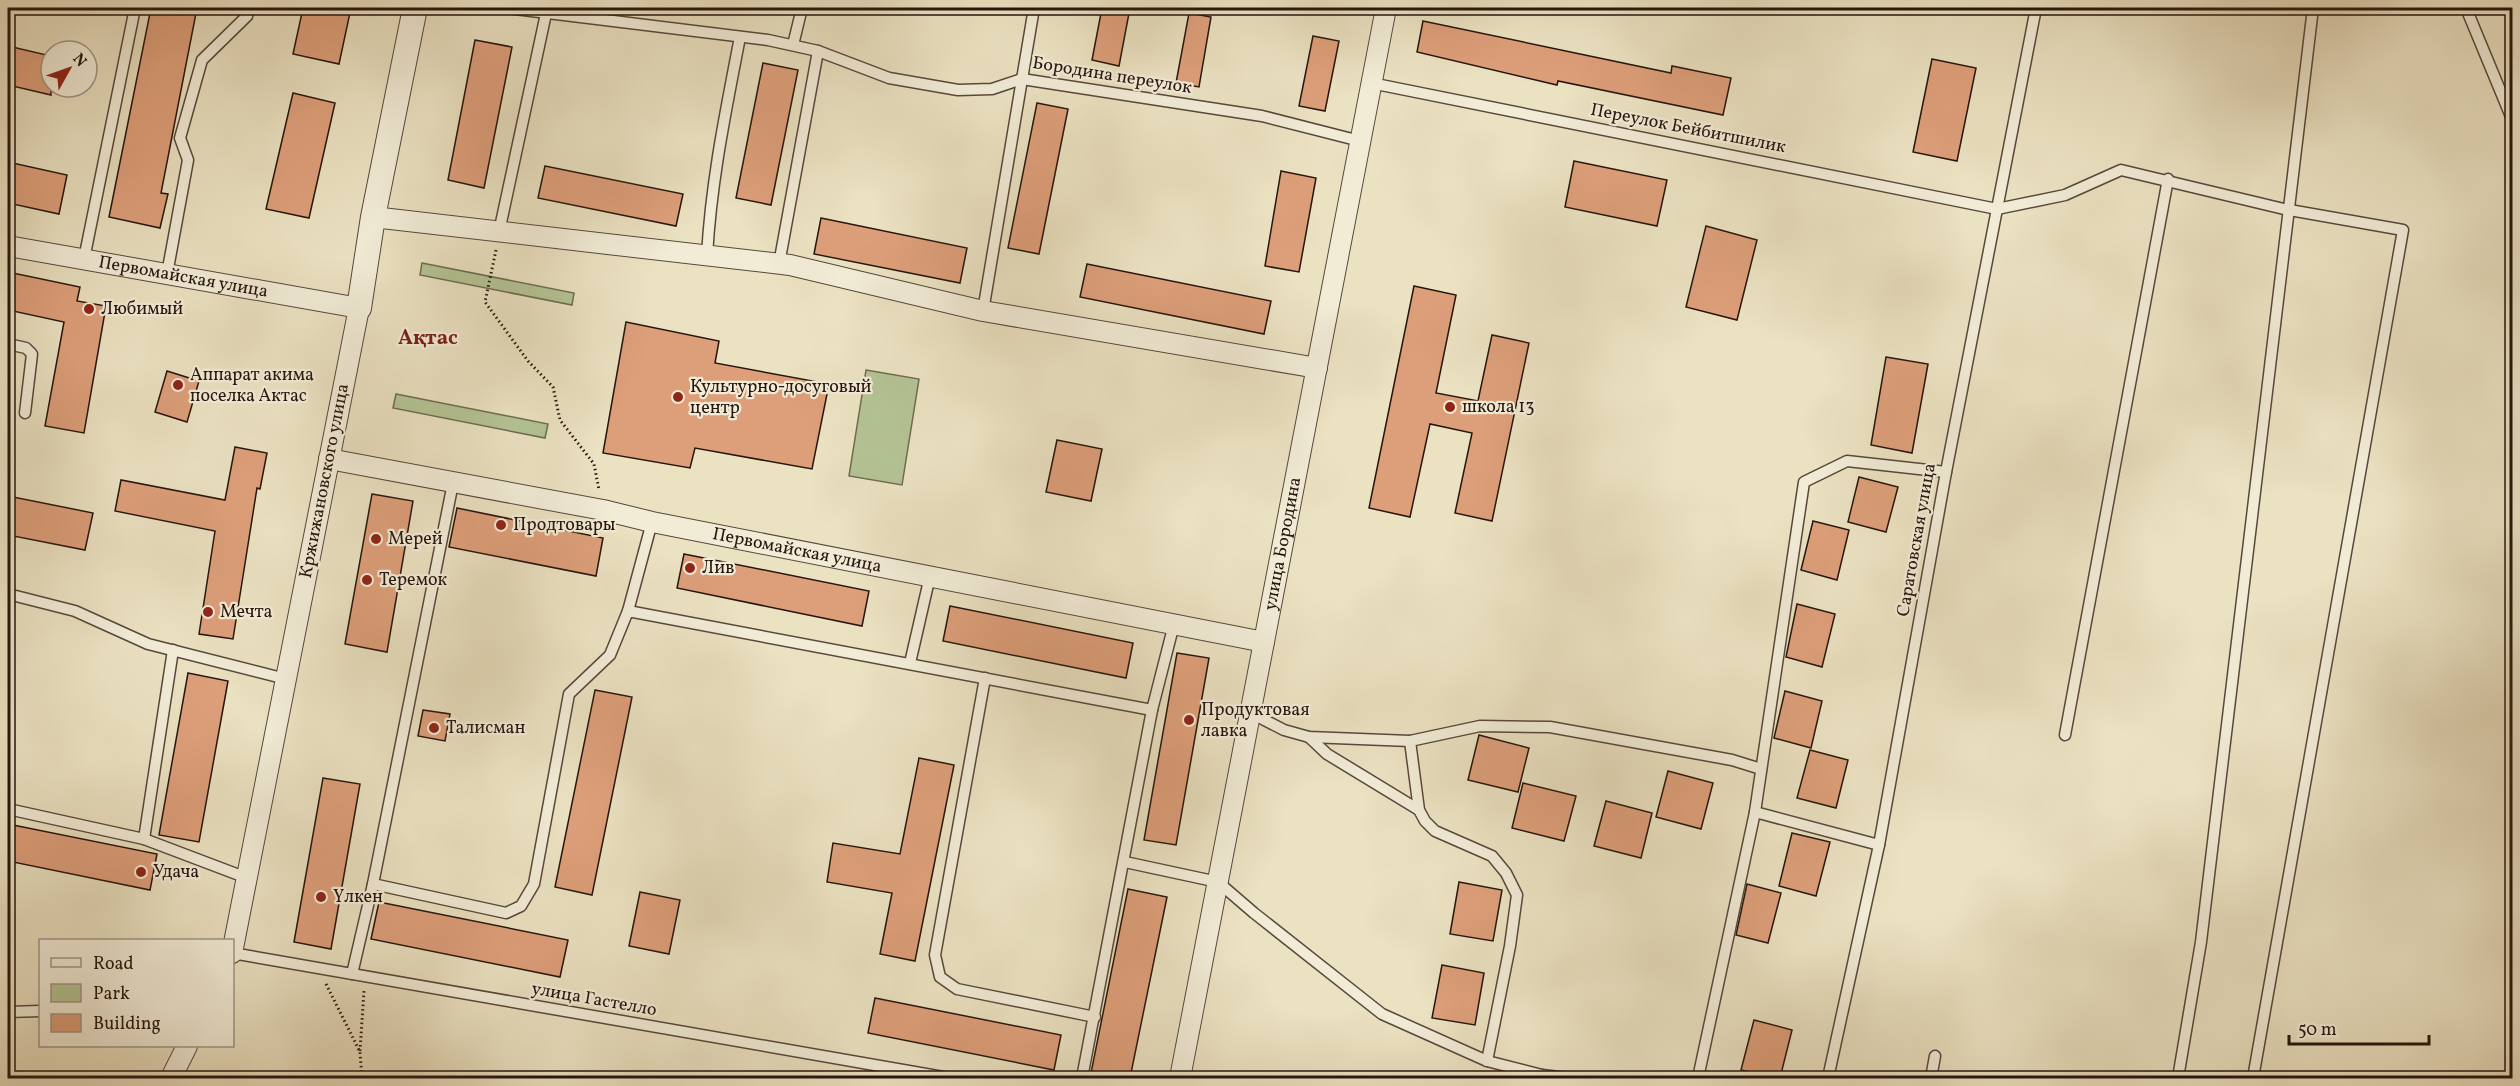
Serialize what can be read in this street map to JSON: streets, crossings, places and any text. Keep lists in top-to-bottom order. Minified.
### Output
{"streets":{"street":["Первомайская улица","Кржижановского улица","улица Бородина"],"lane":["Бородина переулок","Переулок Бейбитшилик","Саратовская улица","улица Гастелло"]},"crossings":[["Бородина переулок","улица Бородина"],["Переулок Бейбитшилик","Саратовская улица"],["Переулок Бейбитшилик","улица Бородина"],["Первомайская улица","Кржижановского улица"],["Первомайская улица","улица Бородина"]],"districts":["Ақтас"],"places":["Любимый","Аппарат акима поселка Актас","Культурно-досуговый центр","школа 13","Продтовары","Мерей","Лив","Теремок","Мечта","Продуктовая лавка","Талисман","Удача","Yлкен"],"legend":["Road","Park","Building"],"scale_bar":"50 m","north":"top right"}
